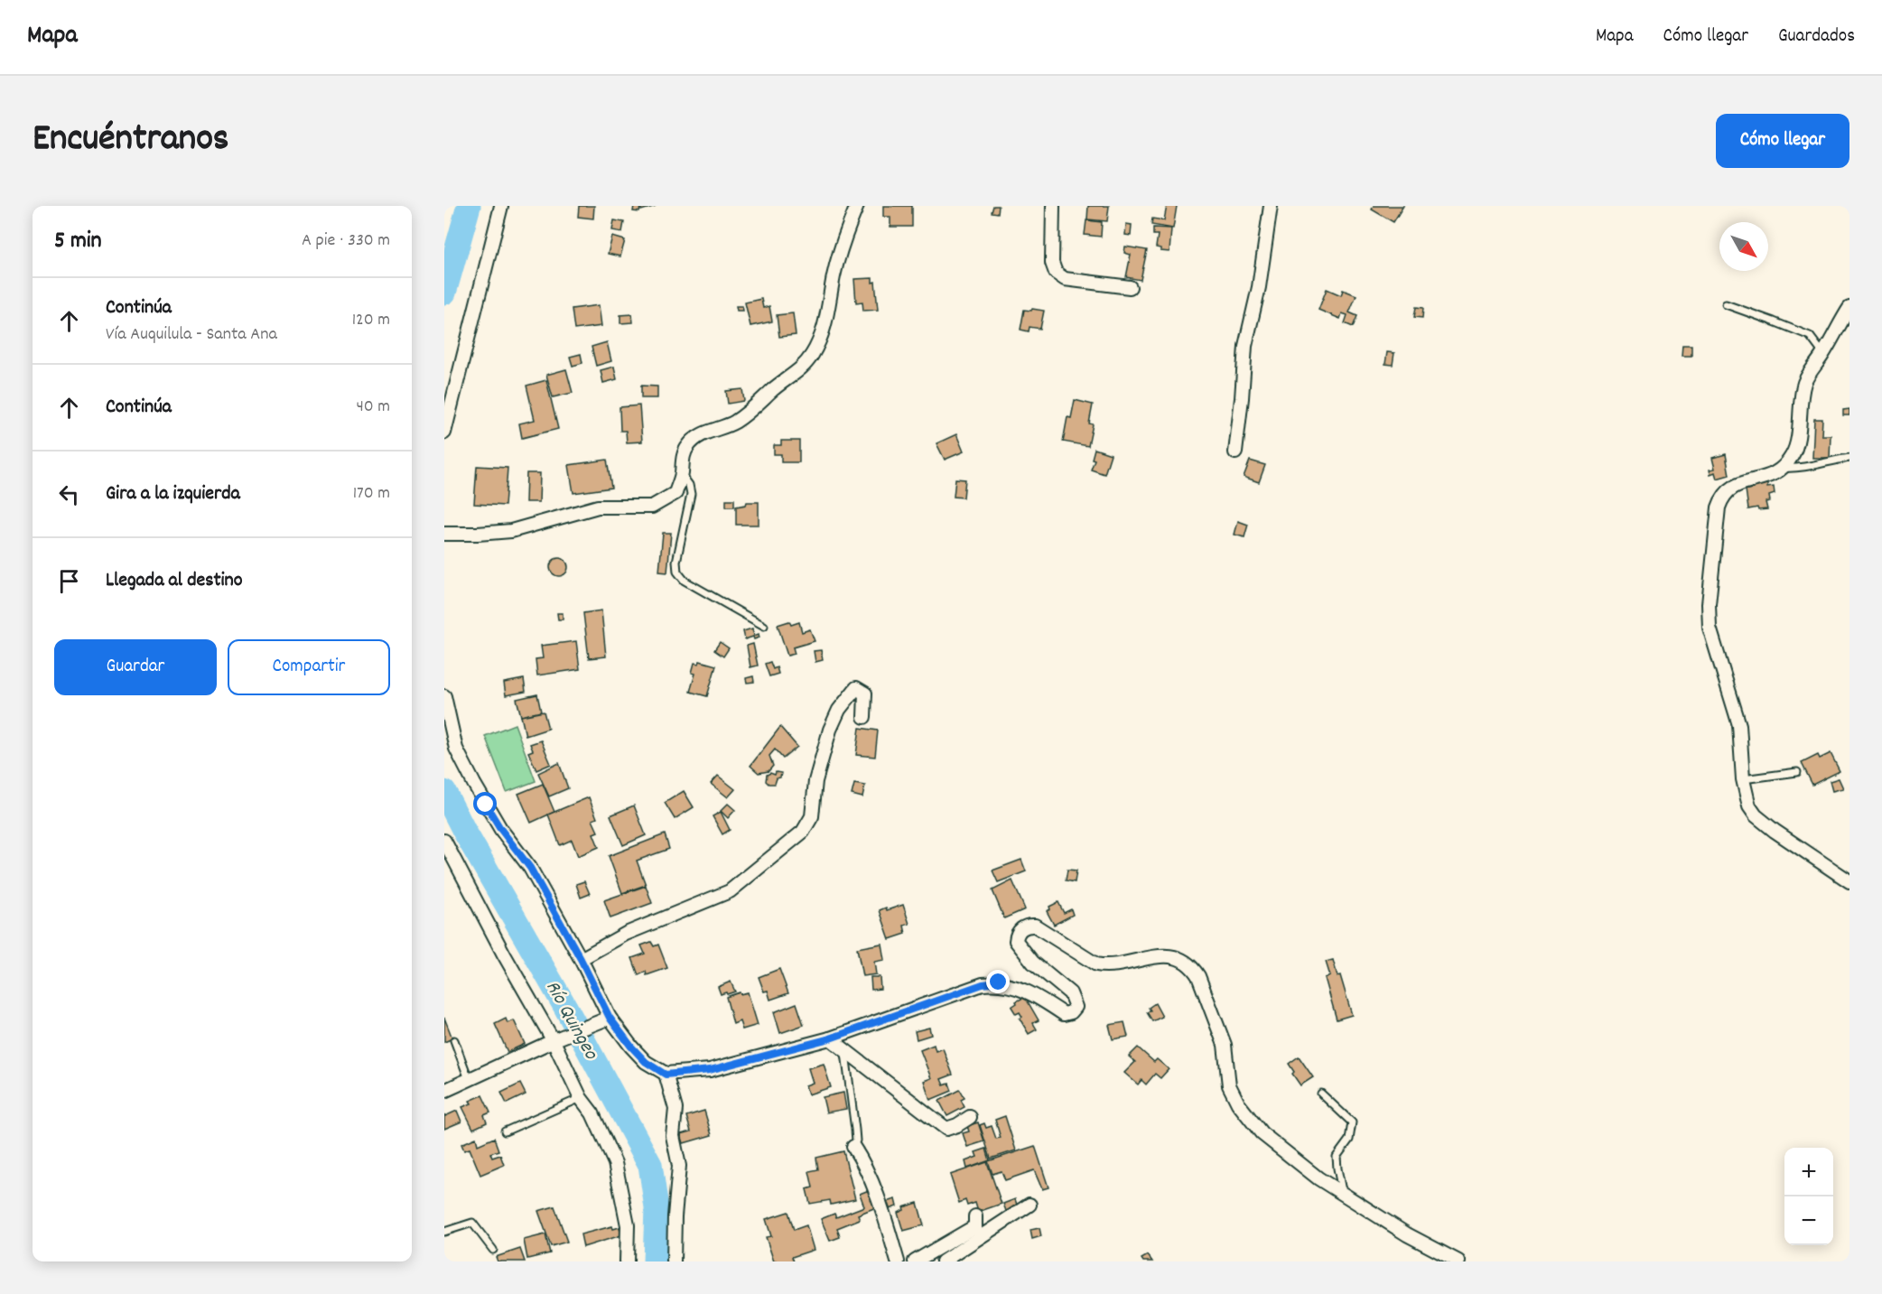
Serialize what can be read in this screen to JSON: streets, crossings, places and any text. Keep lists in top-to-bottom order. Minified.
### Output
{"water":["Río Quingeo"],"north":"bottom right","page":{"header":"Mapa","nav":["Mapa","Cómo llegar","Guardados"],"title":"Encuéntranos","buttons":["Cómo llegar",["Guardar","Compartir"]],"heading":["5 min","A pie · 330 m"],"list":[["Continúa","Vía Auquilula - Santa Ana","120 m"],["Continúa","40 m"],["Gira a la izquierda","170 m"],"Llegada al destino"],"map_buttons":["+","−"]}}
